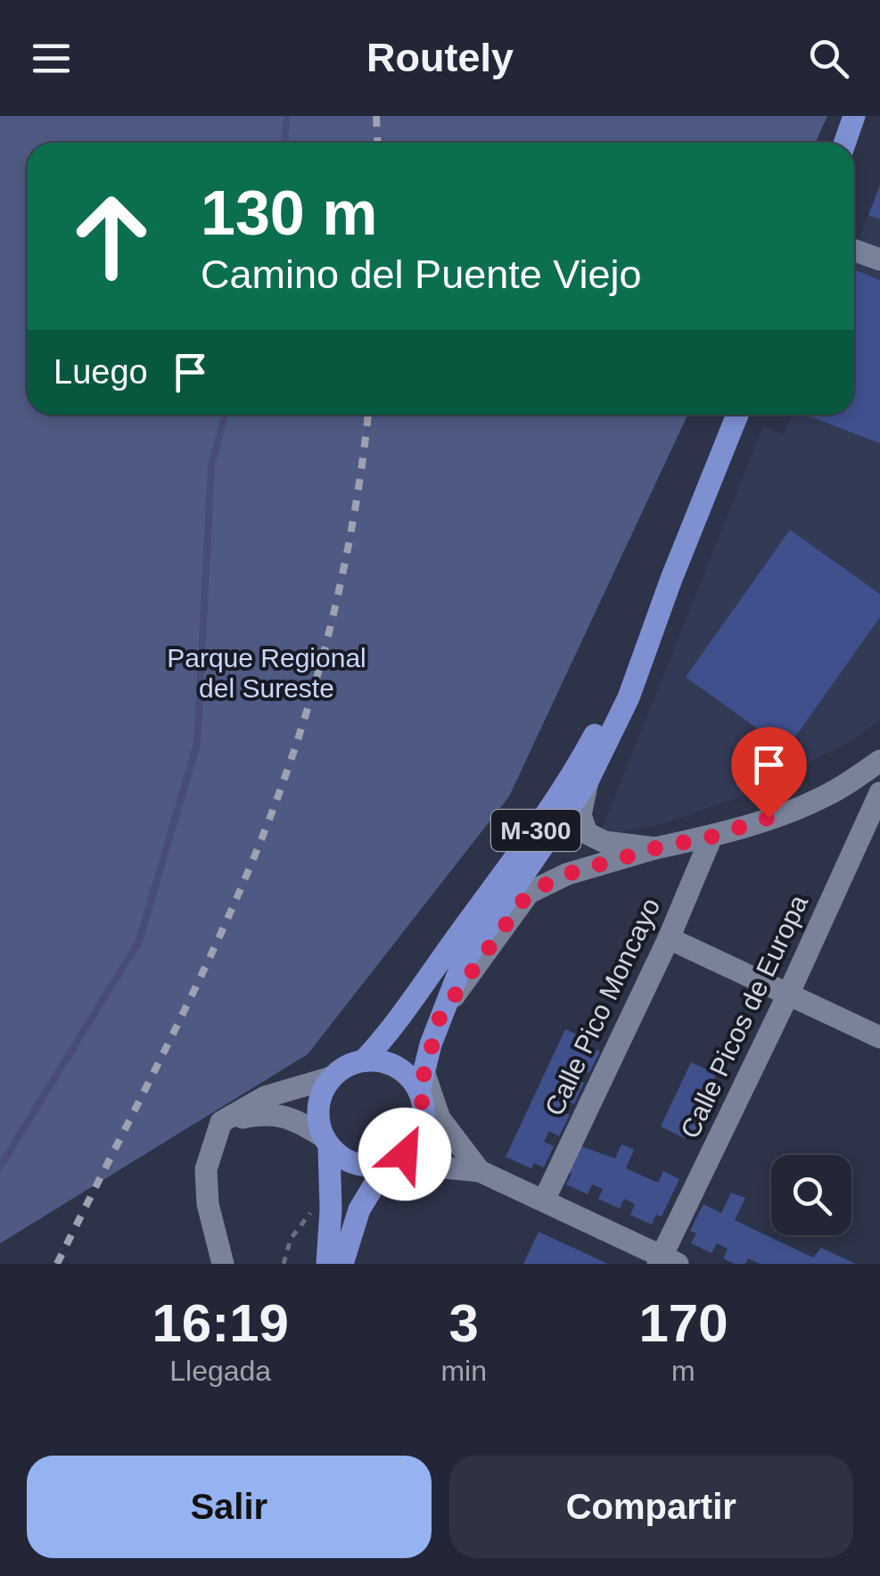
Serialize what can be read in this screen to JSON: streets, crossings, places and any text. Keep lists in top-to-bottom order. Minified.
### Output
{"streets":{"main road":["M-300"],"street":["Calle Pico Moncayo","Calle Picos de Europa"]},"parks":["Parque Regional del Sureste"],"page":{"header":"Routely","turn":["130 m","Camino del Puente Viejo"],"then":"Luego","eta":["16:19","Llegada","3","min","170","m"],"buttons":["Salir","Compartir"]}}
